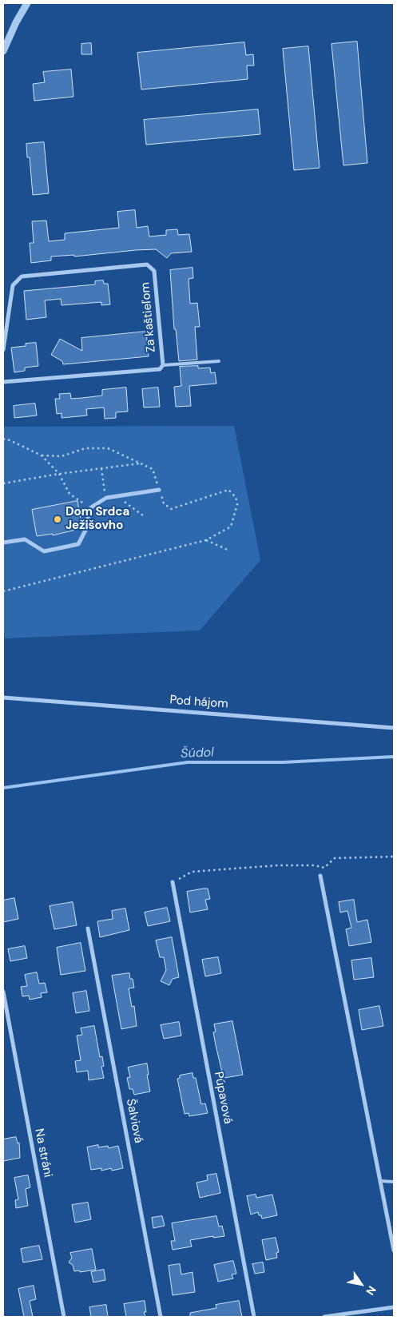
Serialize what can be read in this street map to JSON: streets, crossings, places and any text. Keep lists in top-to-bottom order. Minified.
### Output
{"streets":{"street":["Za kaštieľom","Pod hájom","Púpavová","Šalviová","Na stráni"]},"water":["Šúdol"],"places":["Dom Srdca Ježišovho"],"north":"bottom right"}
